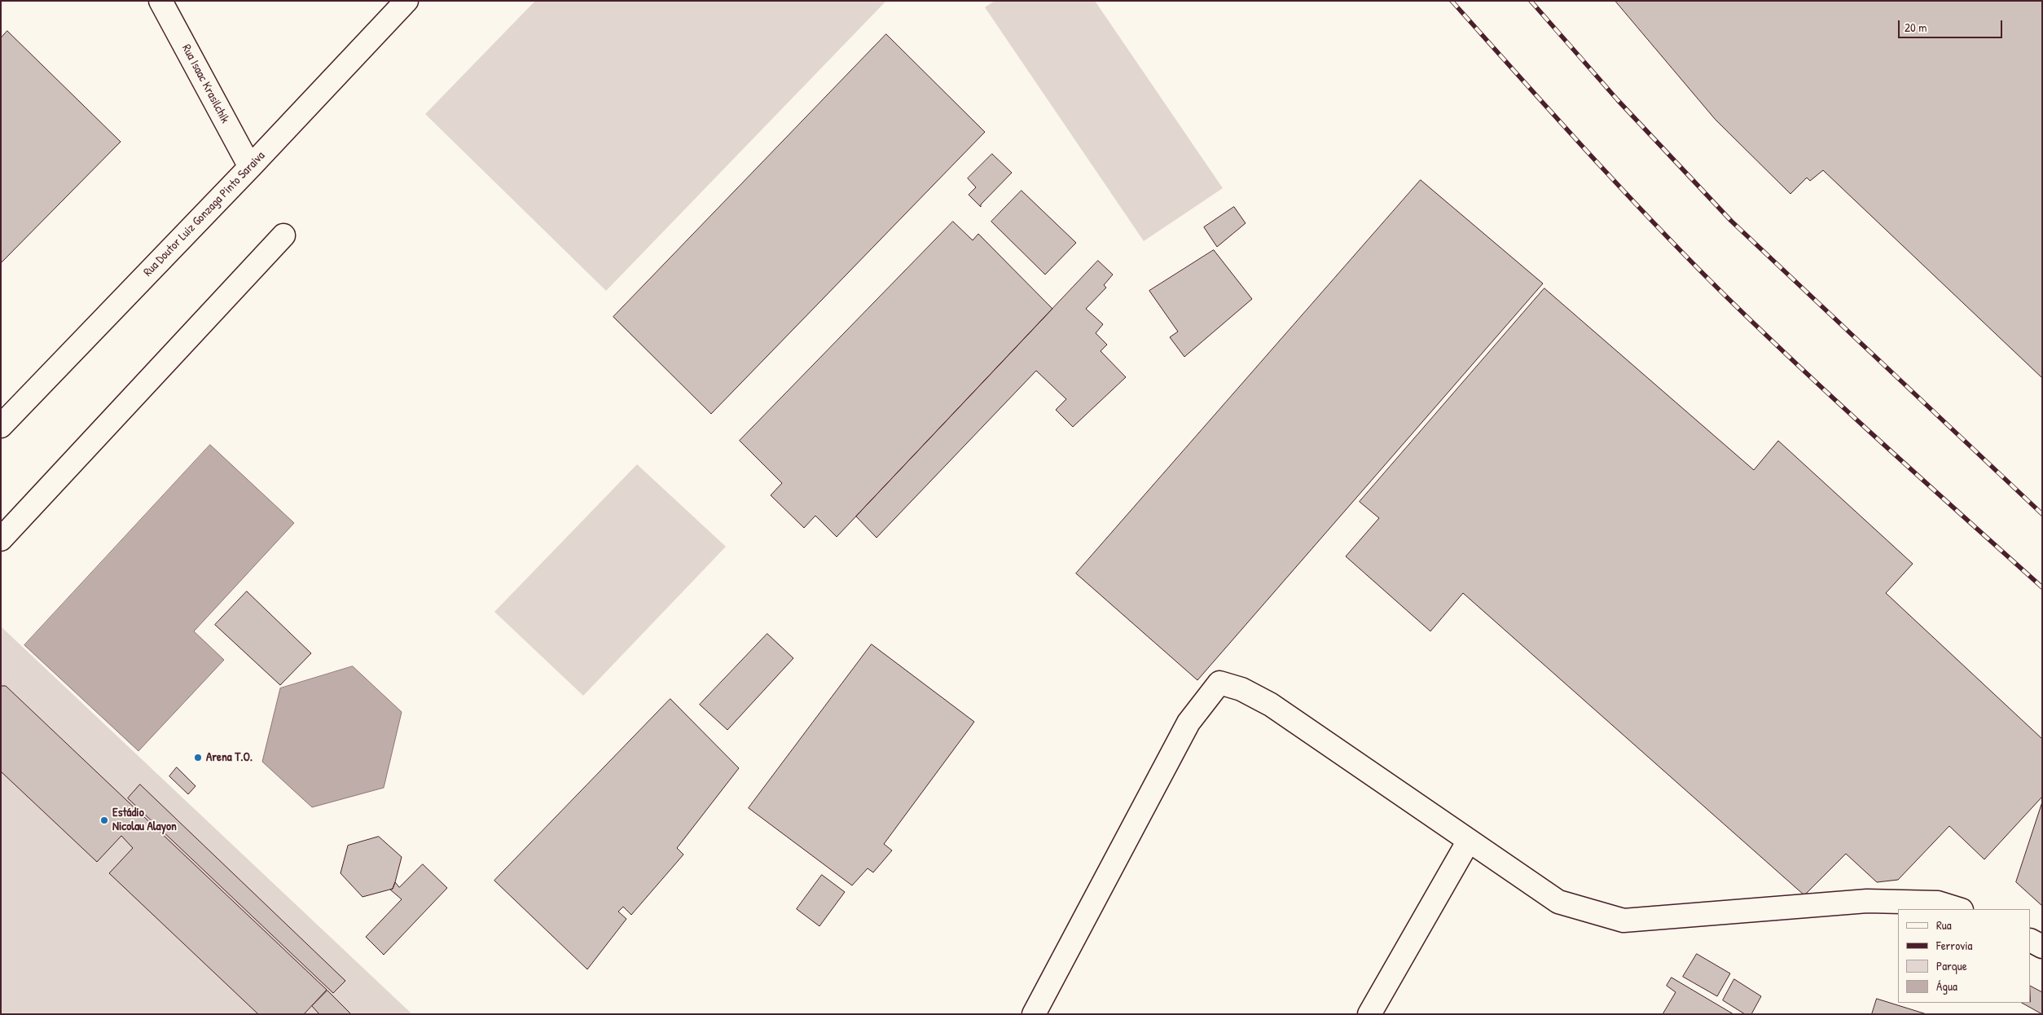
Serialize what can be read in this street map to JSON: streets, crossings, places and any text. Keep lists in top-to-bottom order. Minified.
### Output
{"streets":{"street":["Rua Isaac Krasilchik","Rua Doutor Luiz Gonzaga Pinto Saraiva"]},"crossings":[["Rua Isaac Krasilchik","Rua Doutor Luiz Gonzaga Pinto Saraiva"]],"places":["Arena T.O.","Estádio Nicolau Alayon"],"legend":["Rua","Ferrovia","Parque","Água"],"scale_bar":"20 m"}
